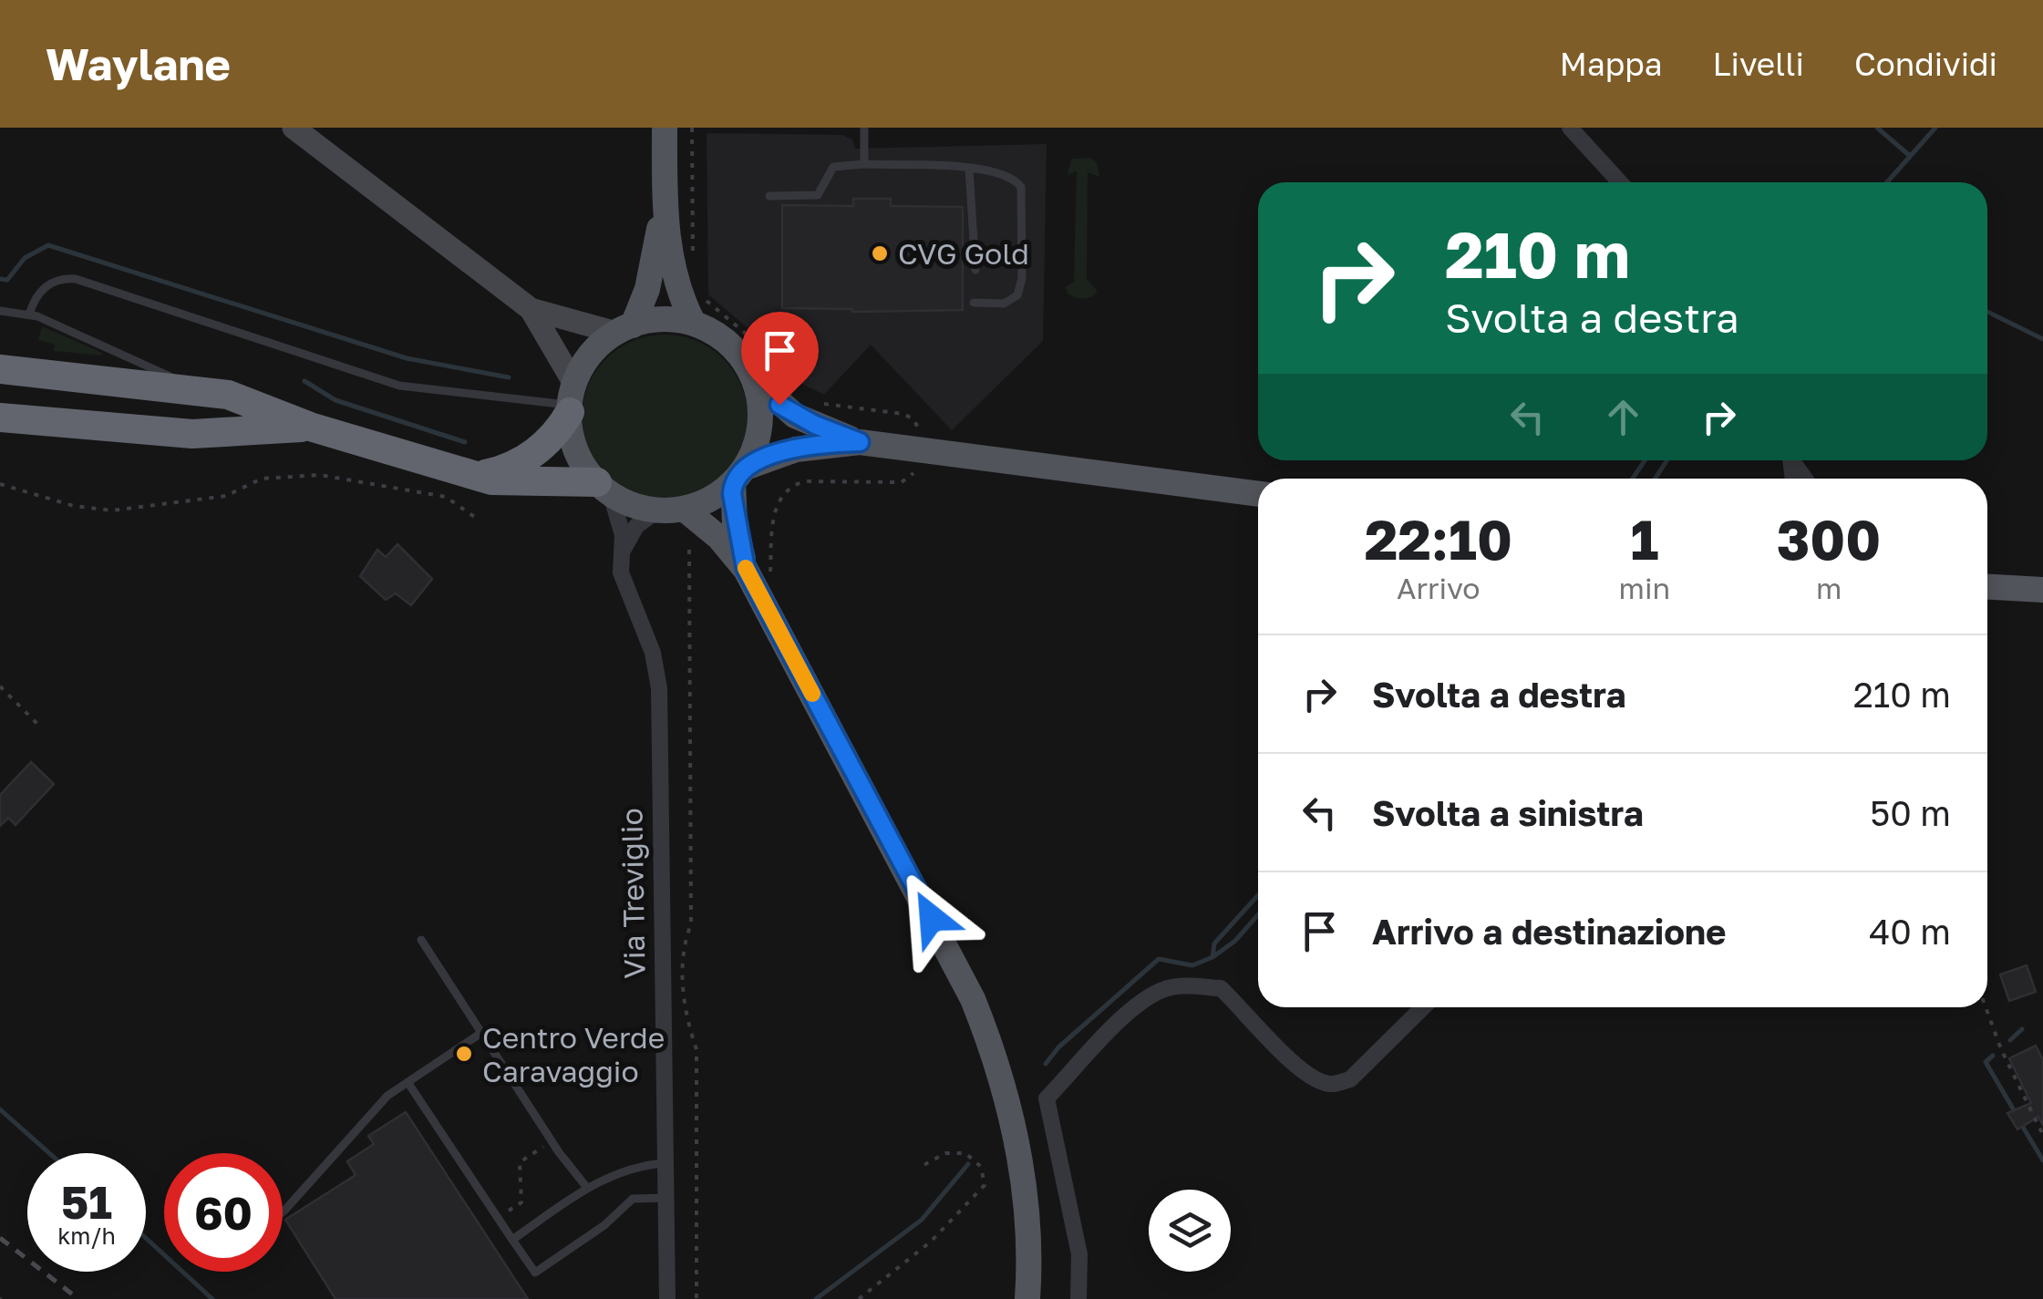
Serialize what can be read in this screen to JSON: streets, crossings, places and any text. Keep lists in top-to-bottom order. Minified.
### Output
{"streets":{"street":["Via Treviglio"]},"places":["CVG Gold","Centro Verde Caravaggio"],"page":{"header":"Waylane","nav":["Mappa","Livelli","Condividi"],"turn":["210 m","Svolta a destra"],"eta":["22:10","Arrivo","1","min","300","m"],"list":[{"name":"Svolta a destra","value":"210 m"},{"name":"Svolta a sinistra","value":"50 m"},{"name":"Arrivo a destinazione","value":"40 m"}],"speed":"51 km/h","limit":"60"}}
